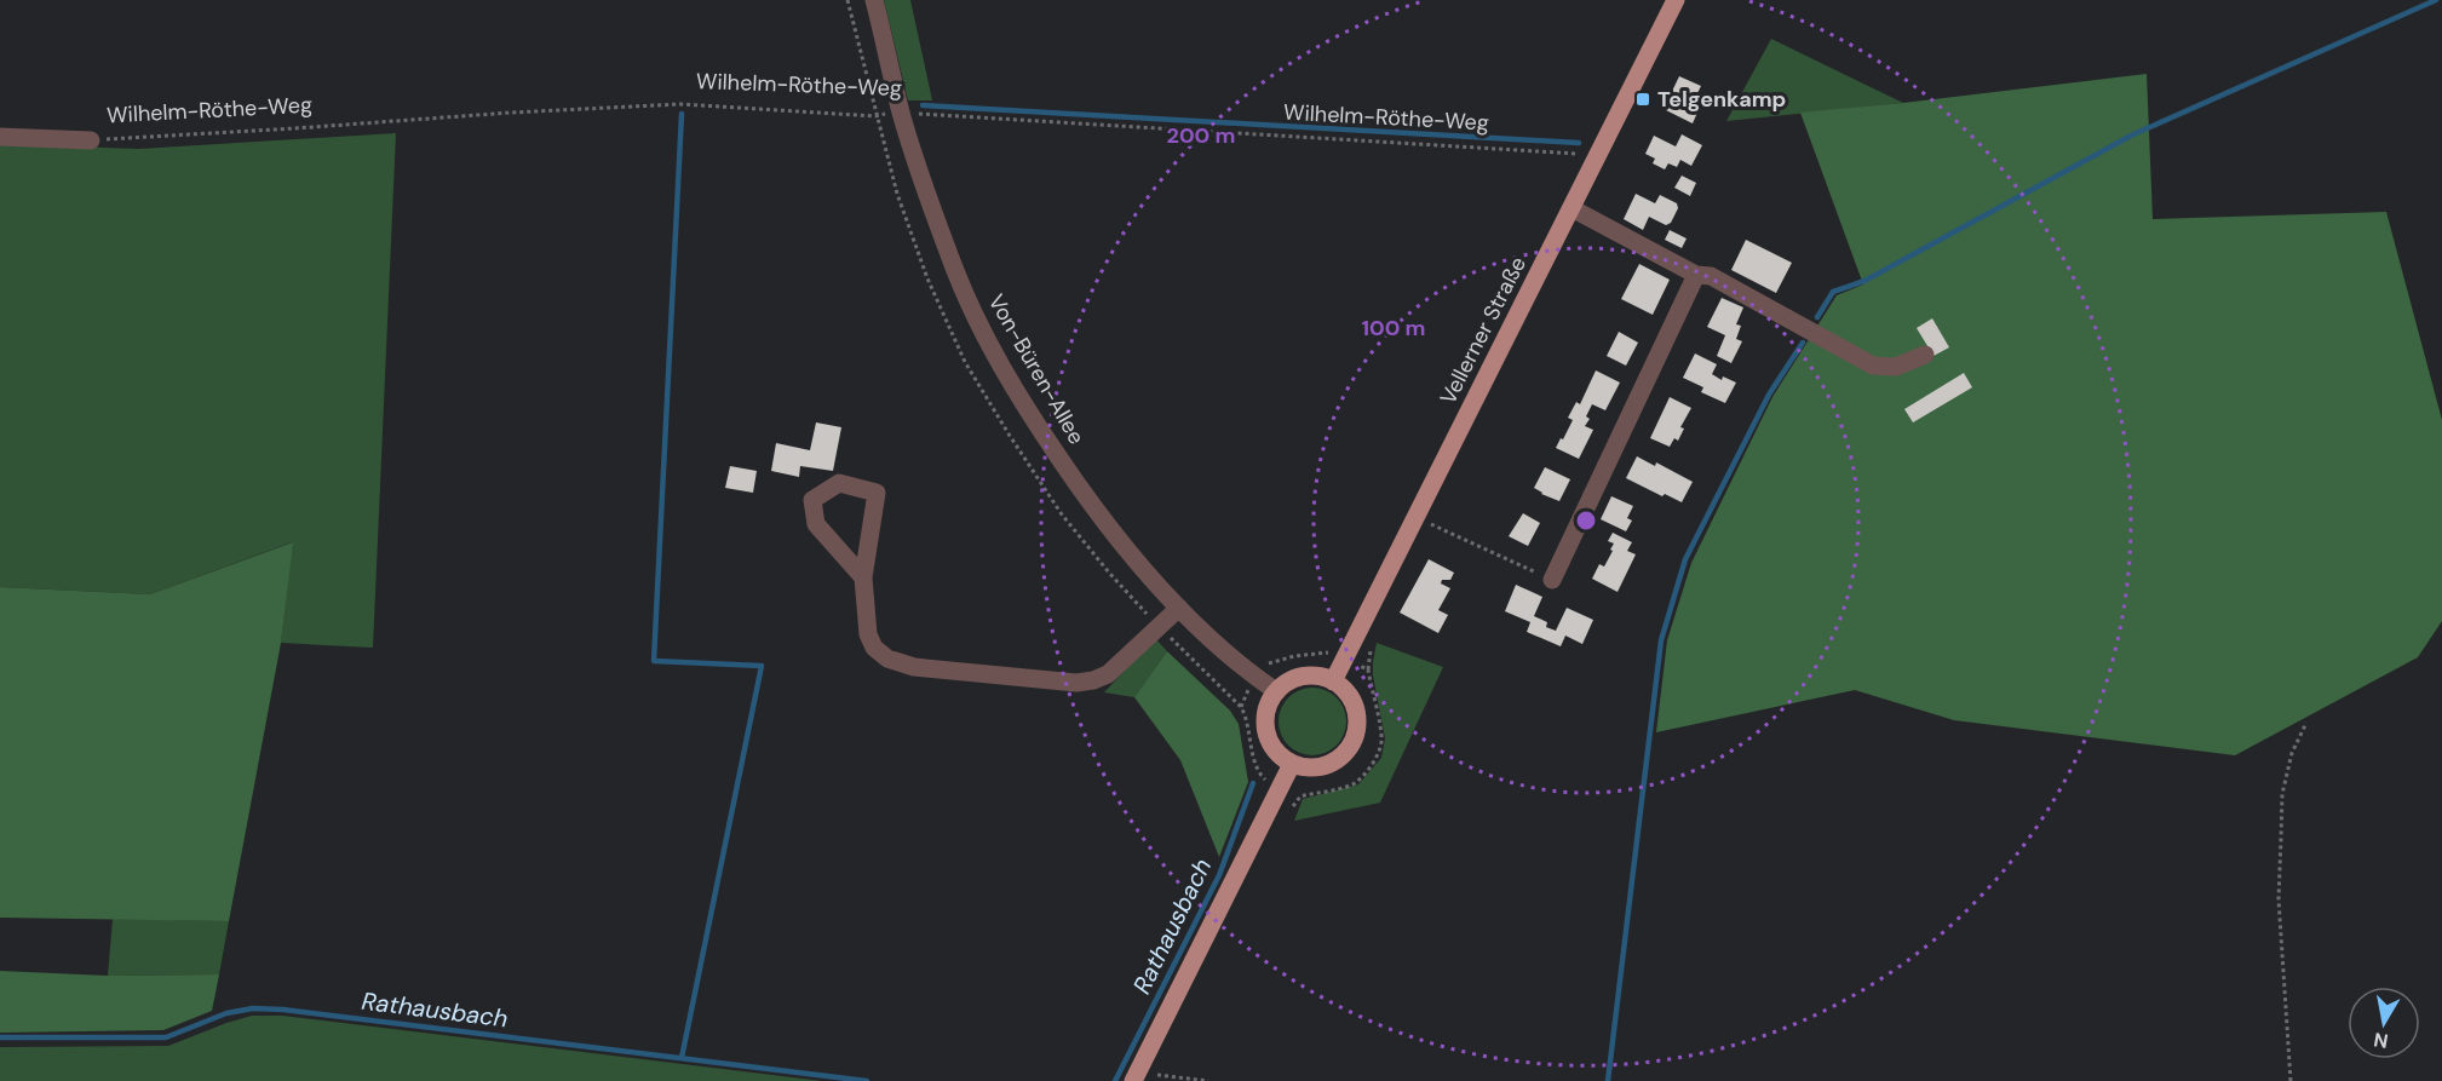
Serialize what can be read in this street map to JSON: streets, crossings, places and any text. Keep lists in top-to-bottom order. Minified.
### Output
{"streets":{"main road":["Vellerner Straße"],"street":["Wilhelm-Röthe-Weg","Von-Büren-Allee"]},"crossings":[["Wilhelm-Röthe-Weg","Vellerner Straße"],["Wilhelm-Röthe-Weg","Von-Büren-Allee"],["Vellerner Straße","Von-Büren-Allee"]],"water":["Rathausbach"],"places":{"transit":["Telgenkamp"]},"north":"bottom","rings":["200 m","100 m"]}
